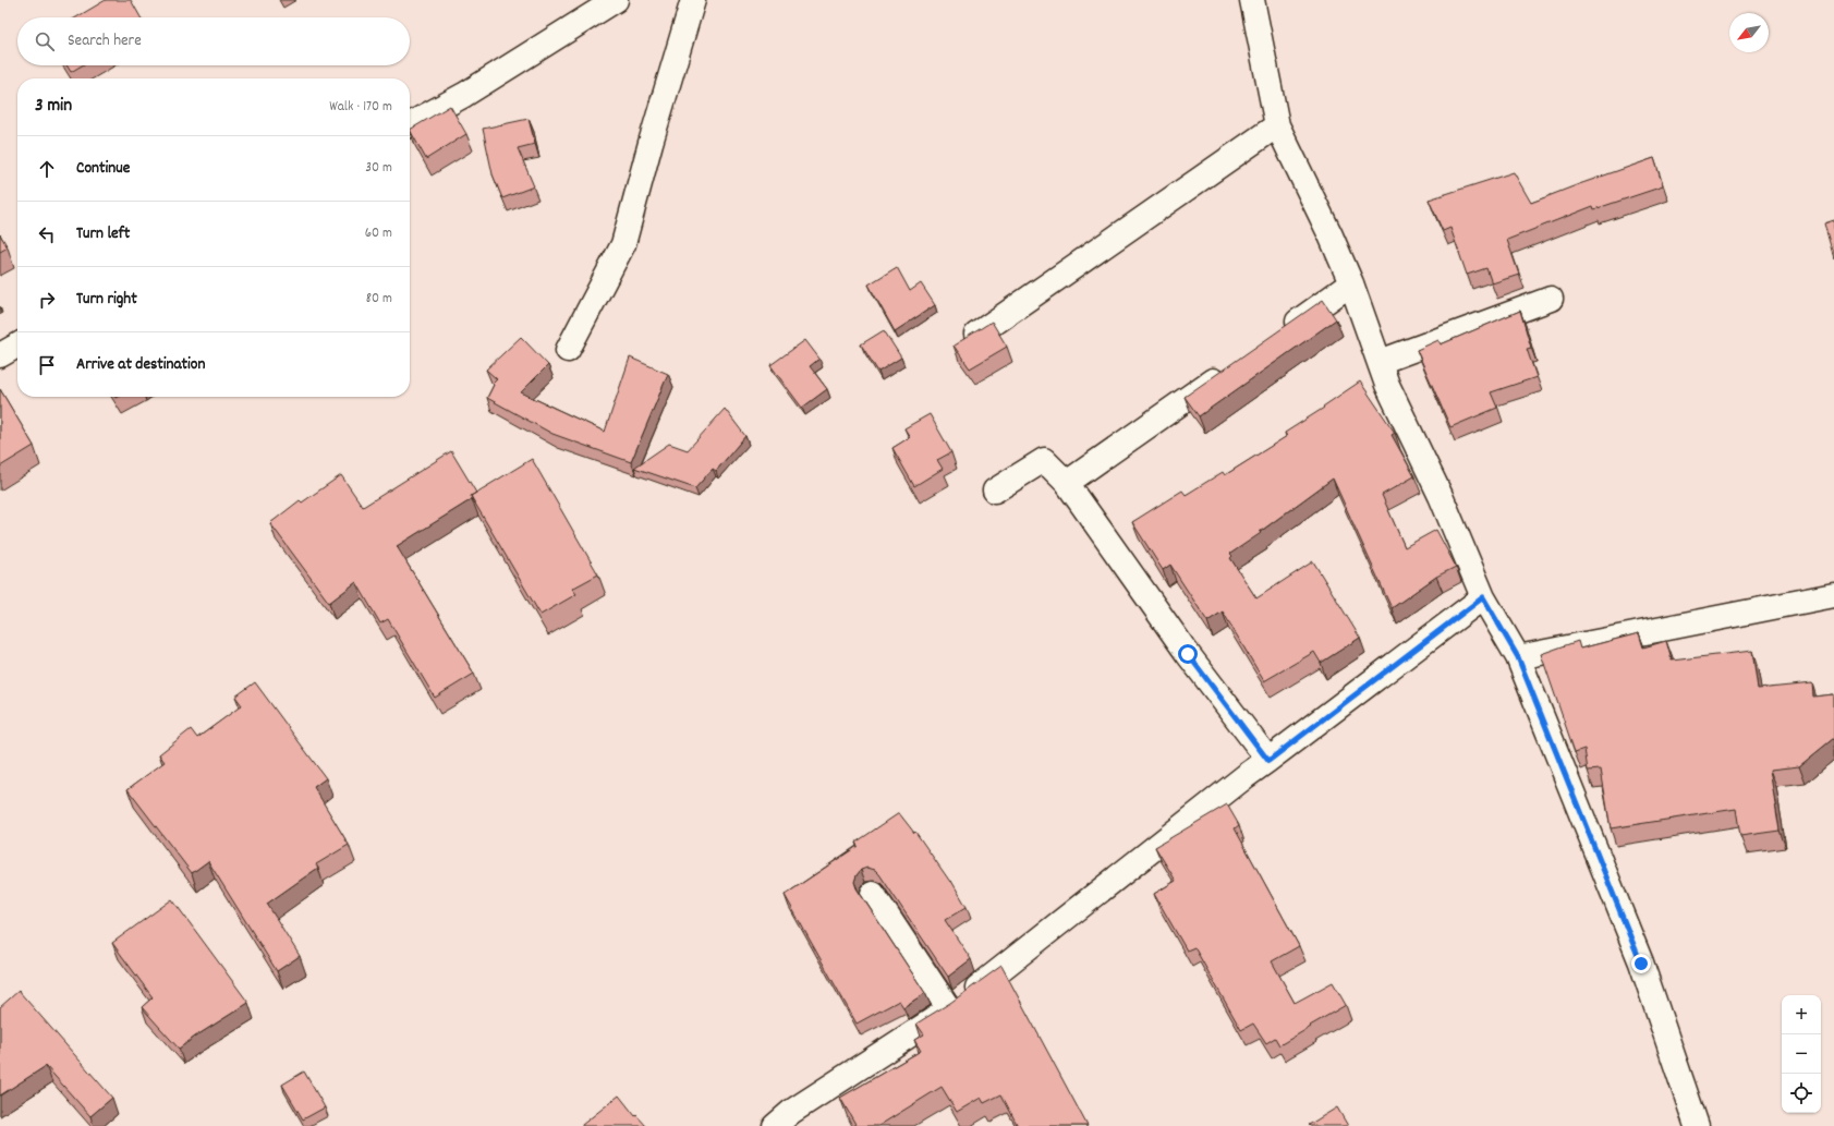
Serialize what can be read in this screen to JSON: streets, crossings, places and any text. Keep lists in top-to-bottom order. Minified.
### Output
{"north":"bottom left","page":{"search":"Search here","heading":["3 min","Walk · 170 m"],"list":[["Continue","30 m"],["Turn left","60 m"],["Turn right","80 m"],"Arrive at destination"],"map_buttons":["+","−"]}}
